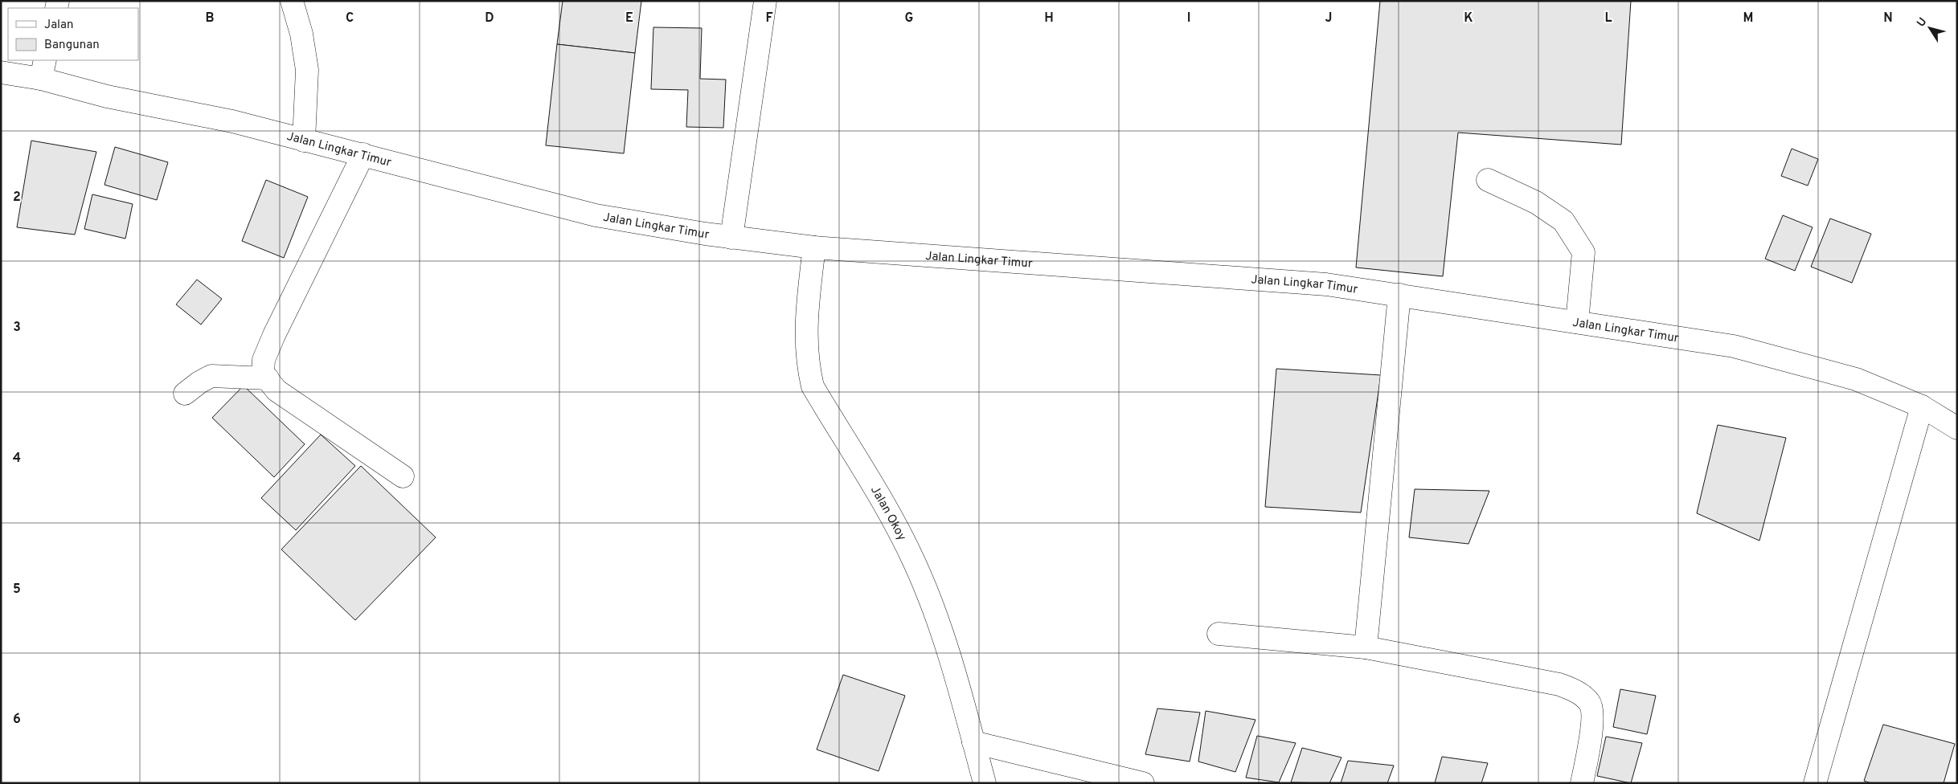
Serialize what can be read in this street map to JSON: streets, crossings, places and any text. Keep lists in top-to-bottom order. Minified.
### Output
{"streets":{"street":["Jalan Lingkar Timur","Jalan Okoy"]},"crossings":[["Jalan Lingkar Timur","Jalan Okoy"]],"legend":["Jalan","Bangunan"],"north":"top left","grid":{"columns":["B","C","D","E","F","G","H","I","J","K","L","M","N"],"rows":["2","3","4","5","6"]}}
